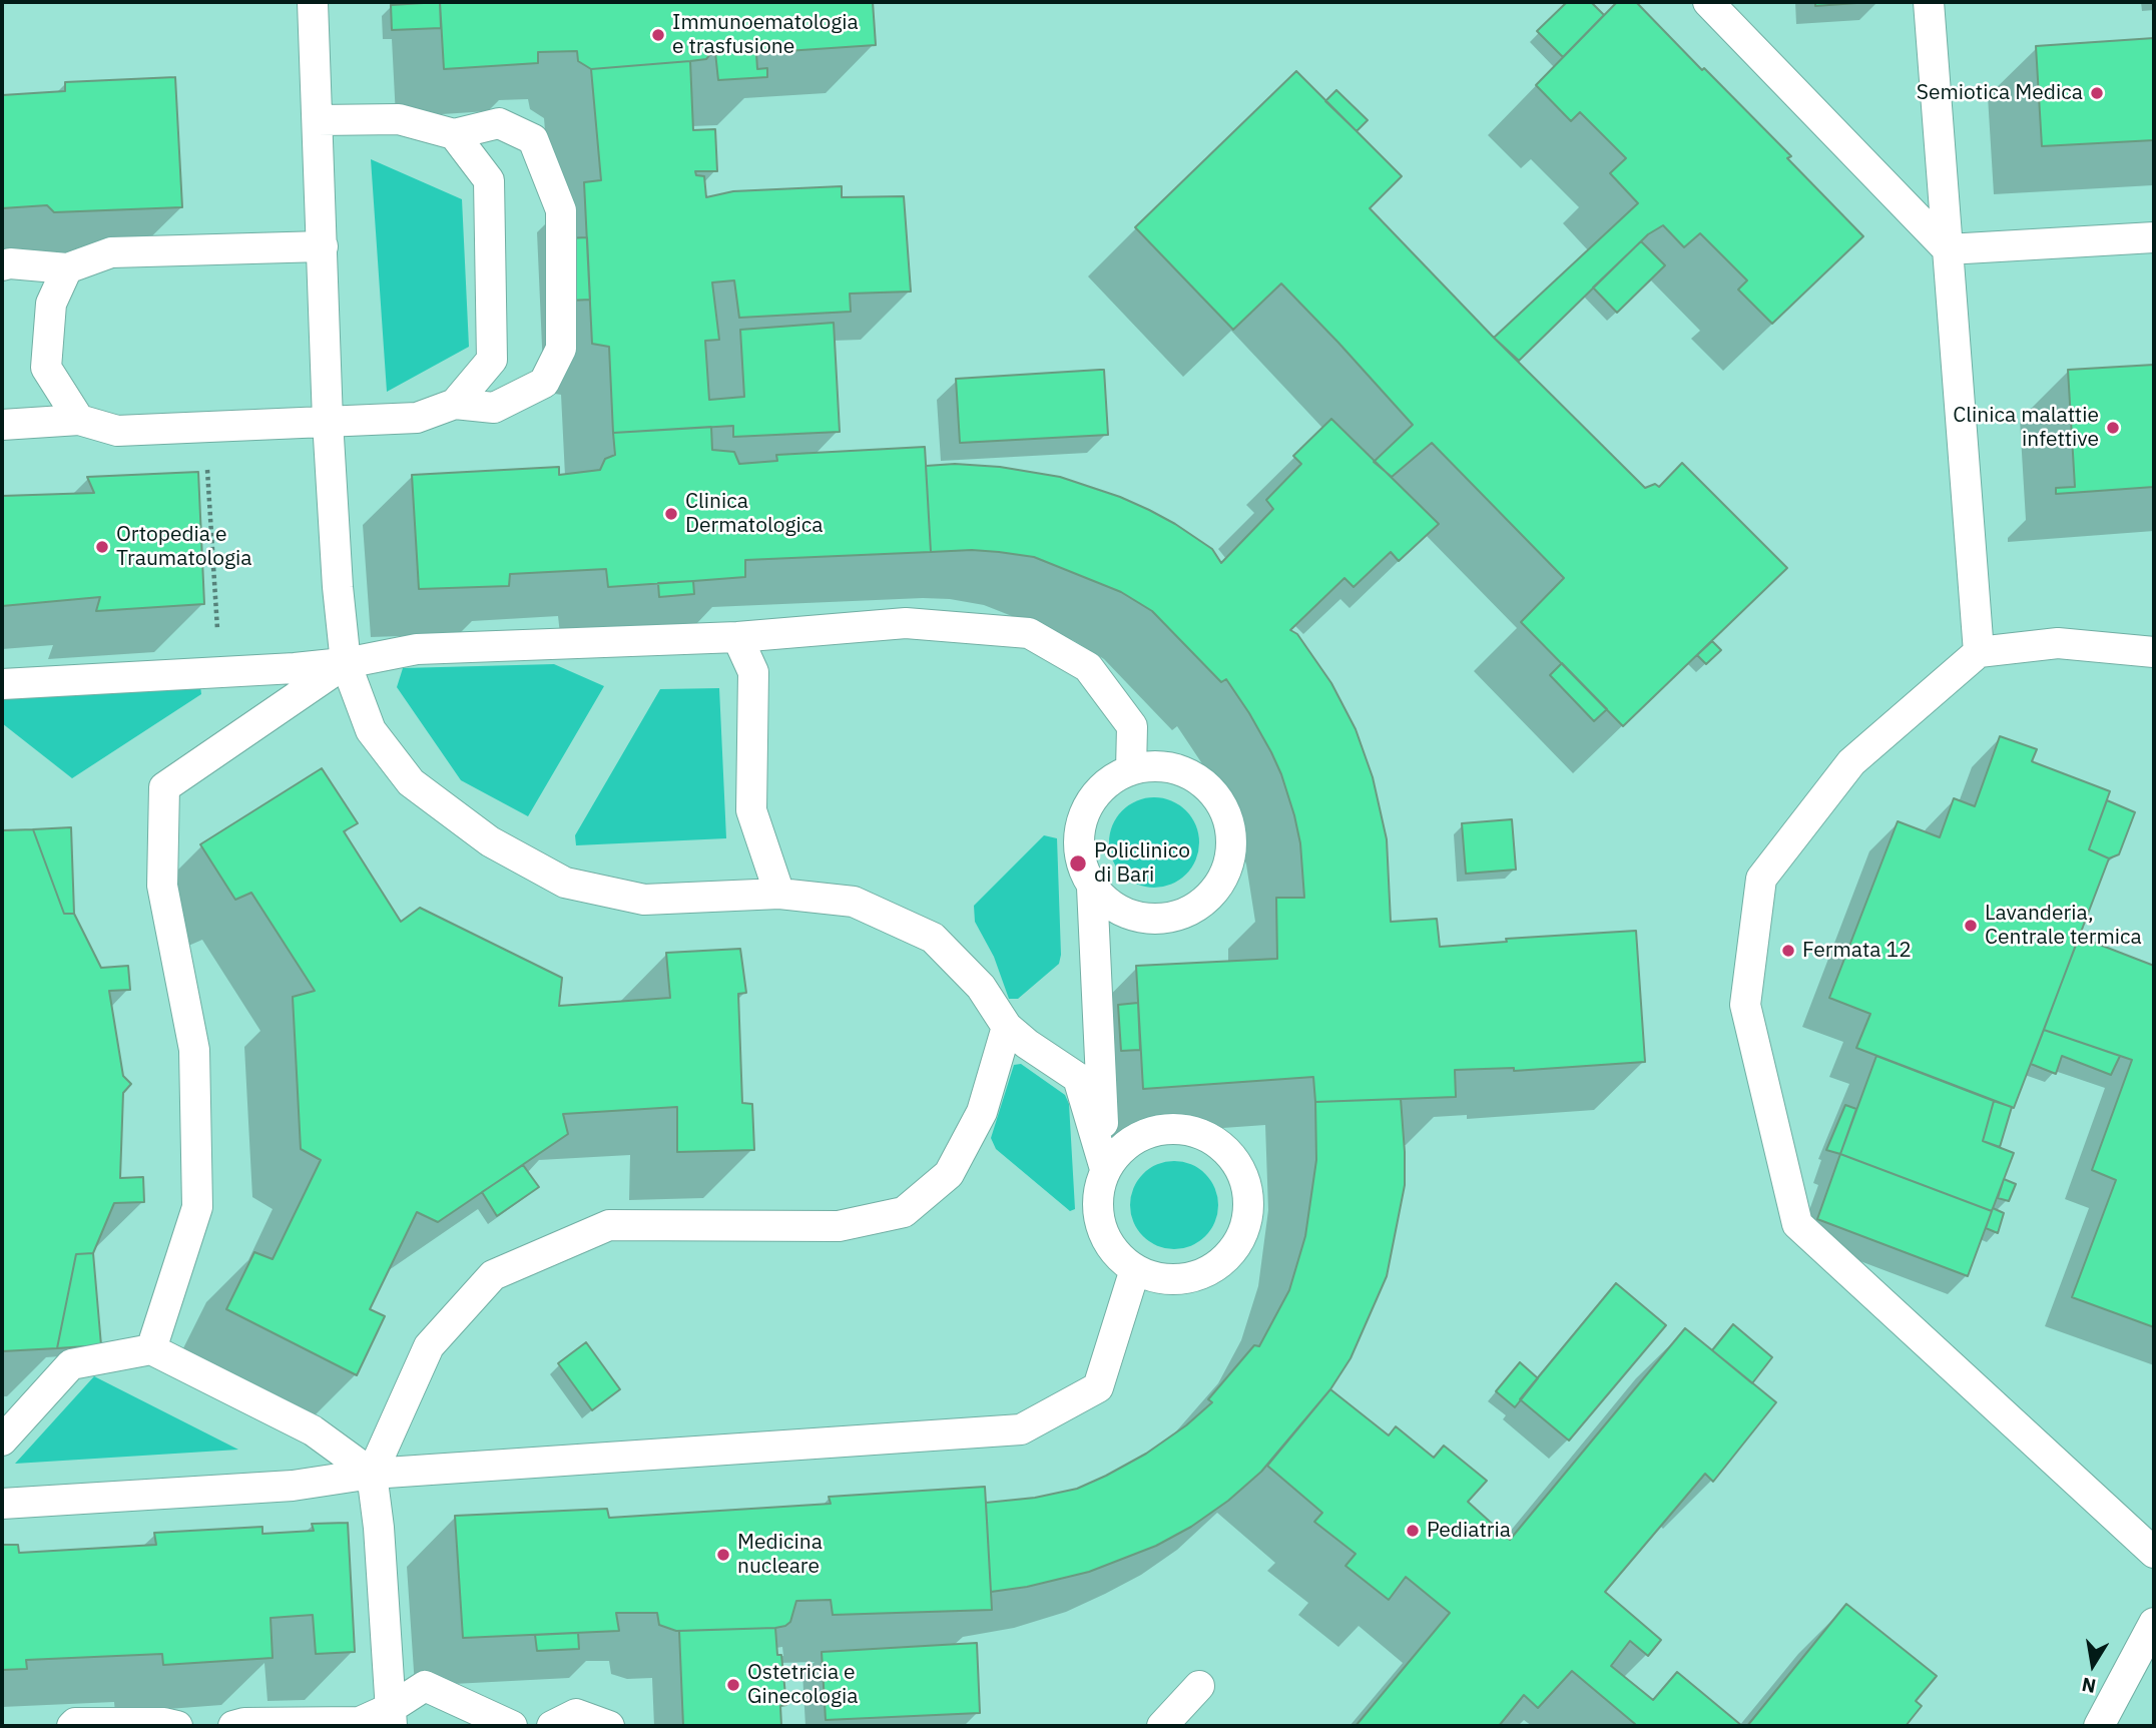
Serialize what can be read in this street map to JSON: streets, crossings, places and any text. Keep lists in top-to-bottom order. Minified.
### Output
{"places":["Immunoematologia e trasfusione","Semiotica Medica","Clinica malattie infettive","Clinica Dermatologica","Ortopedia e Traumatologia","Policlinico di Bari","Lavanderia, Centrale termica","Fermata 12","Pediatria","Medicina nucleare","Ostetricia e Ginecologia"],"north":"bottom"}
